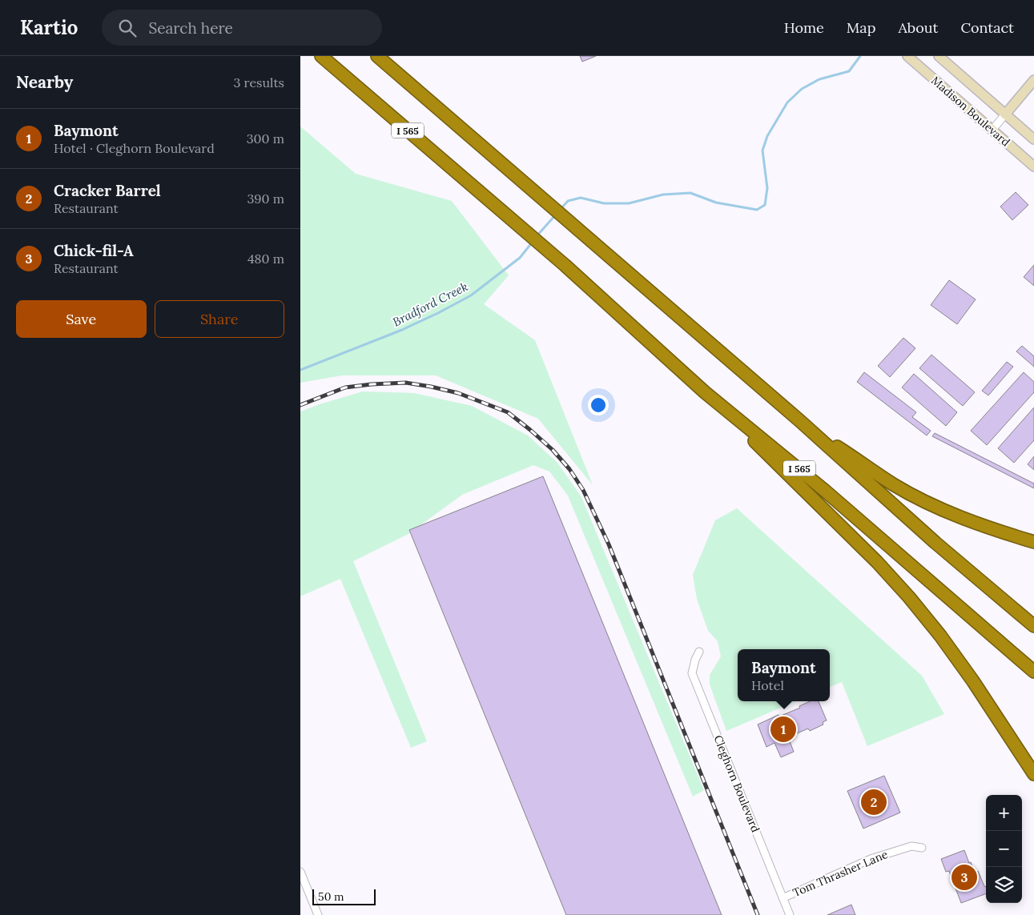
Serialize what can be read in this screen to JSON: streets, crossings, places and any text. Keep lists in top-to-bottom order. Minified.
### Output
{"streets":{"highway":["I 565"],"main road":["Madison Boulevard"],"street":["Cleghorn Boulevard","Tom Thrasher Lane"]},"crossings":[["Cleghorn Boulevard","Tom Thrasher Lane"]],"water":["Bradford Creek"],"scale_bar":"50 m","page":{"header":"Kartio","search":"Search here","nav":["Home","Map","About","Contact"],"heading":["Nearby","3 results"],"list":[{"mark":"1","name":"Baymont","note":"Hotel · Cleghorn Boulevard","value":"300 m"},{"mark":"2","name":"Cracker Barrel","note":"Restaurant","value":"390 m"},{"mark":"3","name":"Chick-fil-A","note":"Restaurant","value":"480 m"}],"buttons":["Save","Share"],"popup":["Baymont","Hotel"],"pins":["1","2","3"],"map_buttons":["+","−"],"scale":"50 m"}}
